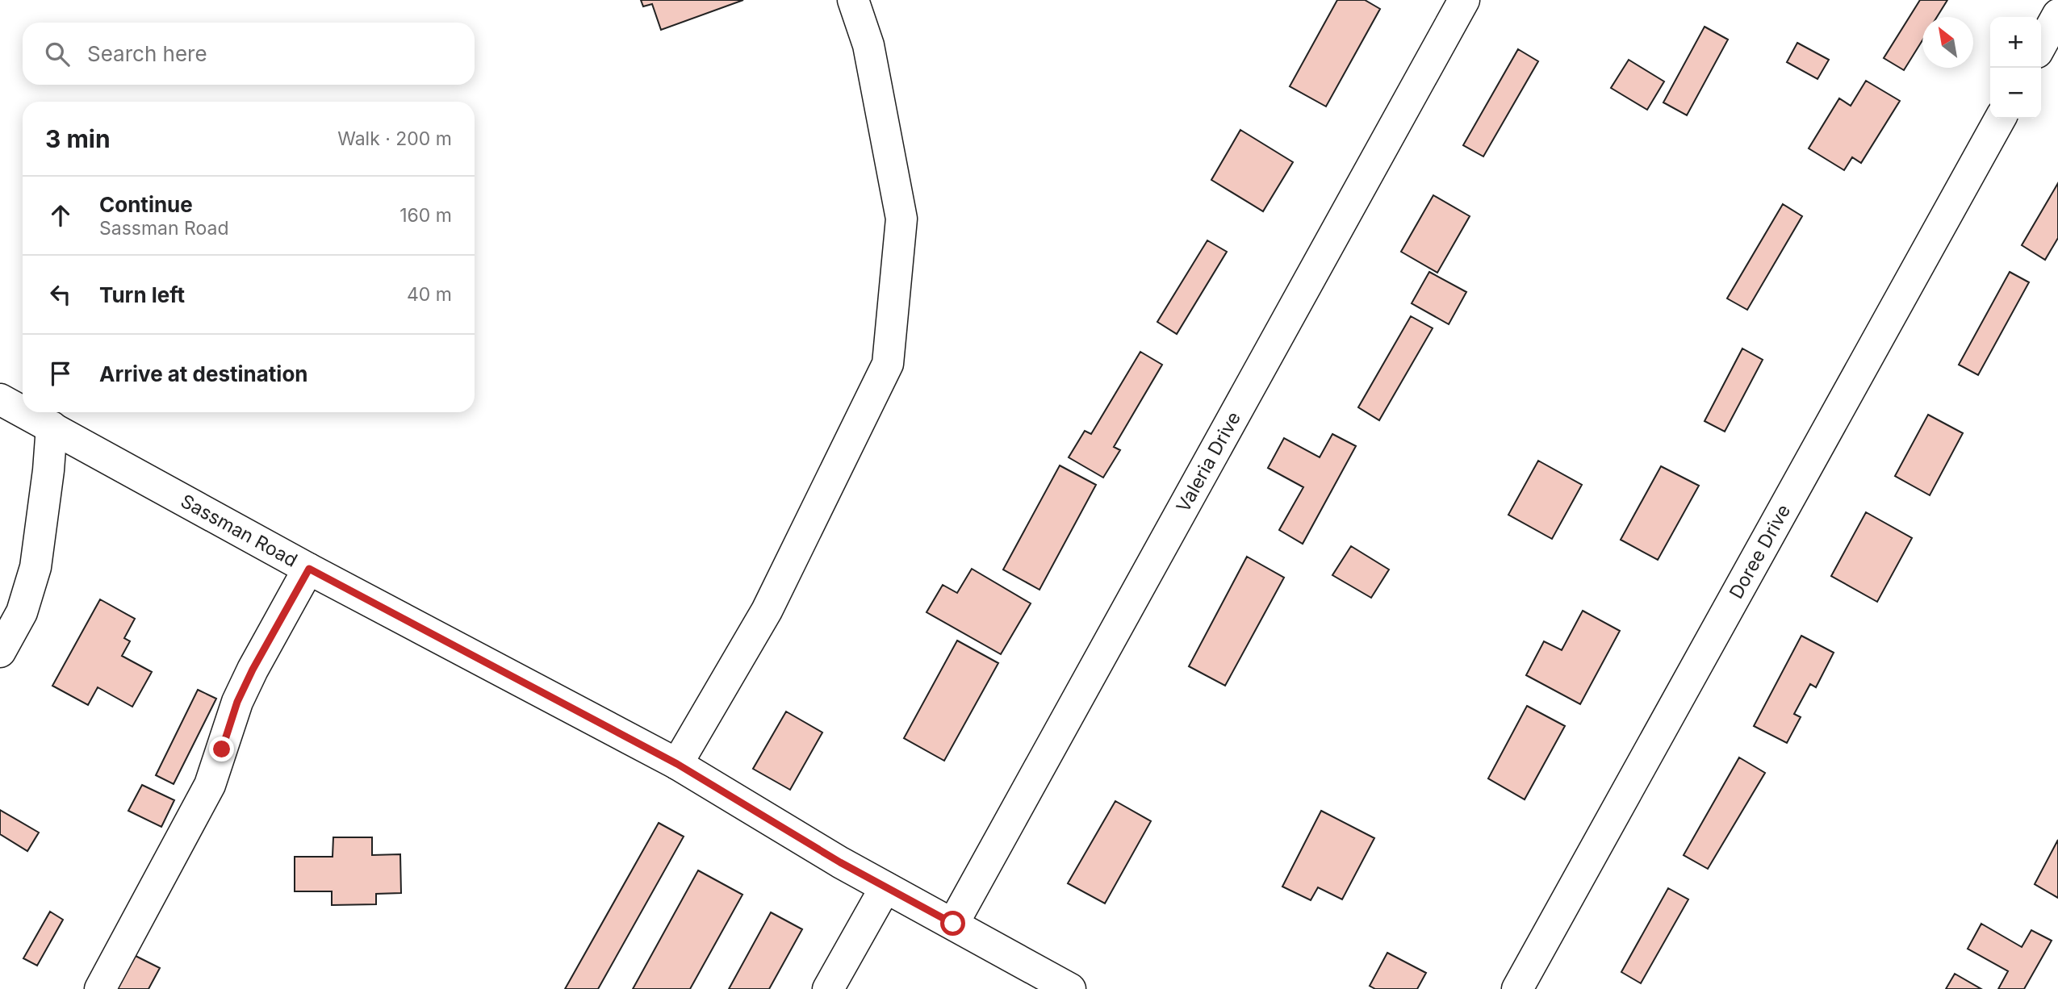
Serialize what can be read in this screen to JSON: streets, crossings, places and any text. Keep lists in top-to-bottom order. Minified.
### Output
{"streets":{"street":["Valeria Drive","Sassman Road","Doree Drive"]},"crossings":[["Valeria Drive","Sassman Road"]],"north":"top left","page":{"map_buttons":["+","−"],"search":"Search here","heading":["3 min","Walk · 200 m"],"list":[["Continue","Sassman Road","160 m"],["Turn left","40 m"],"Arrive at destination"]}}
